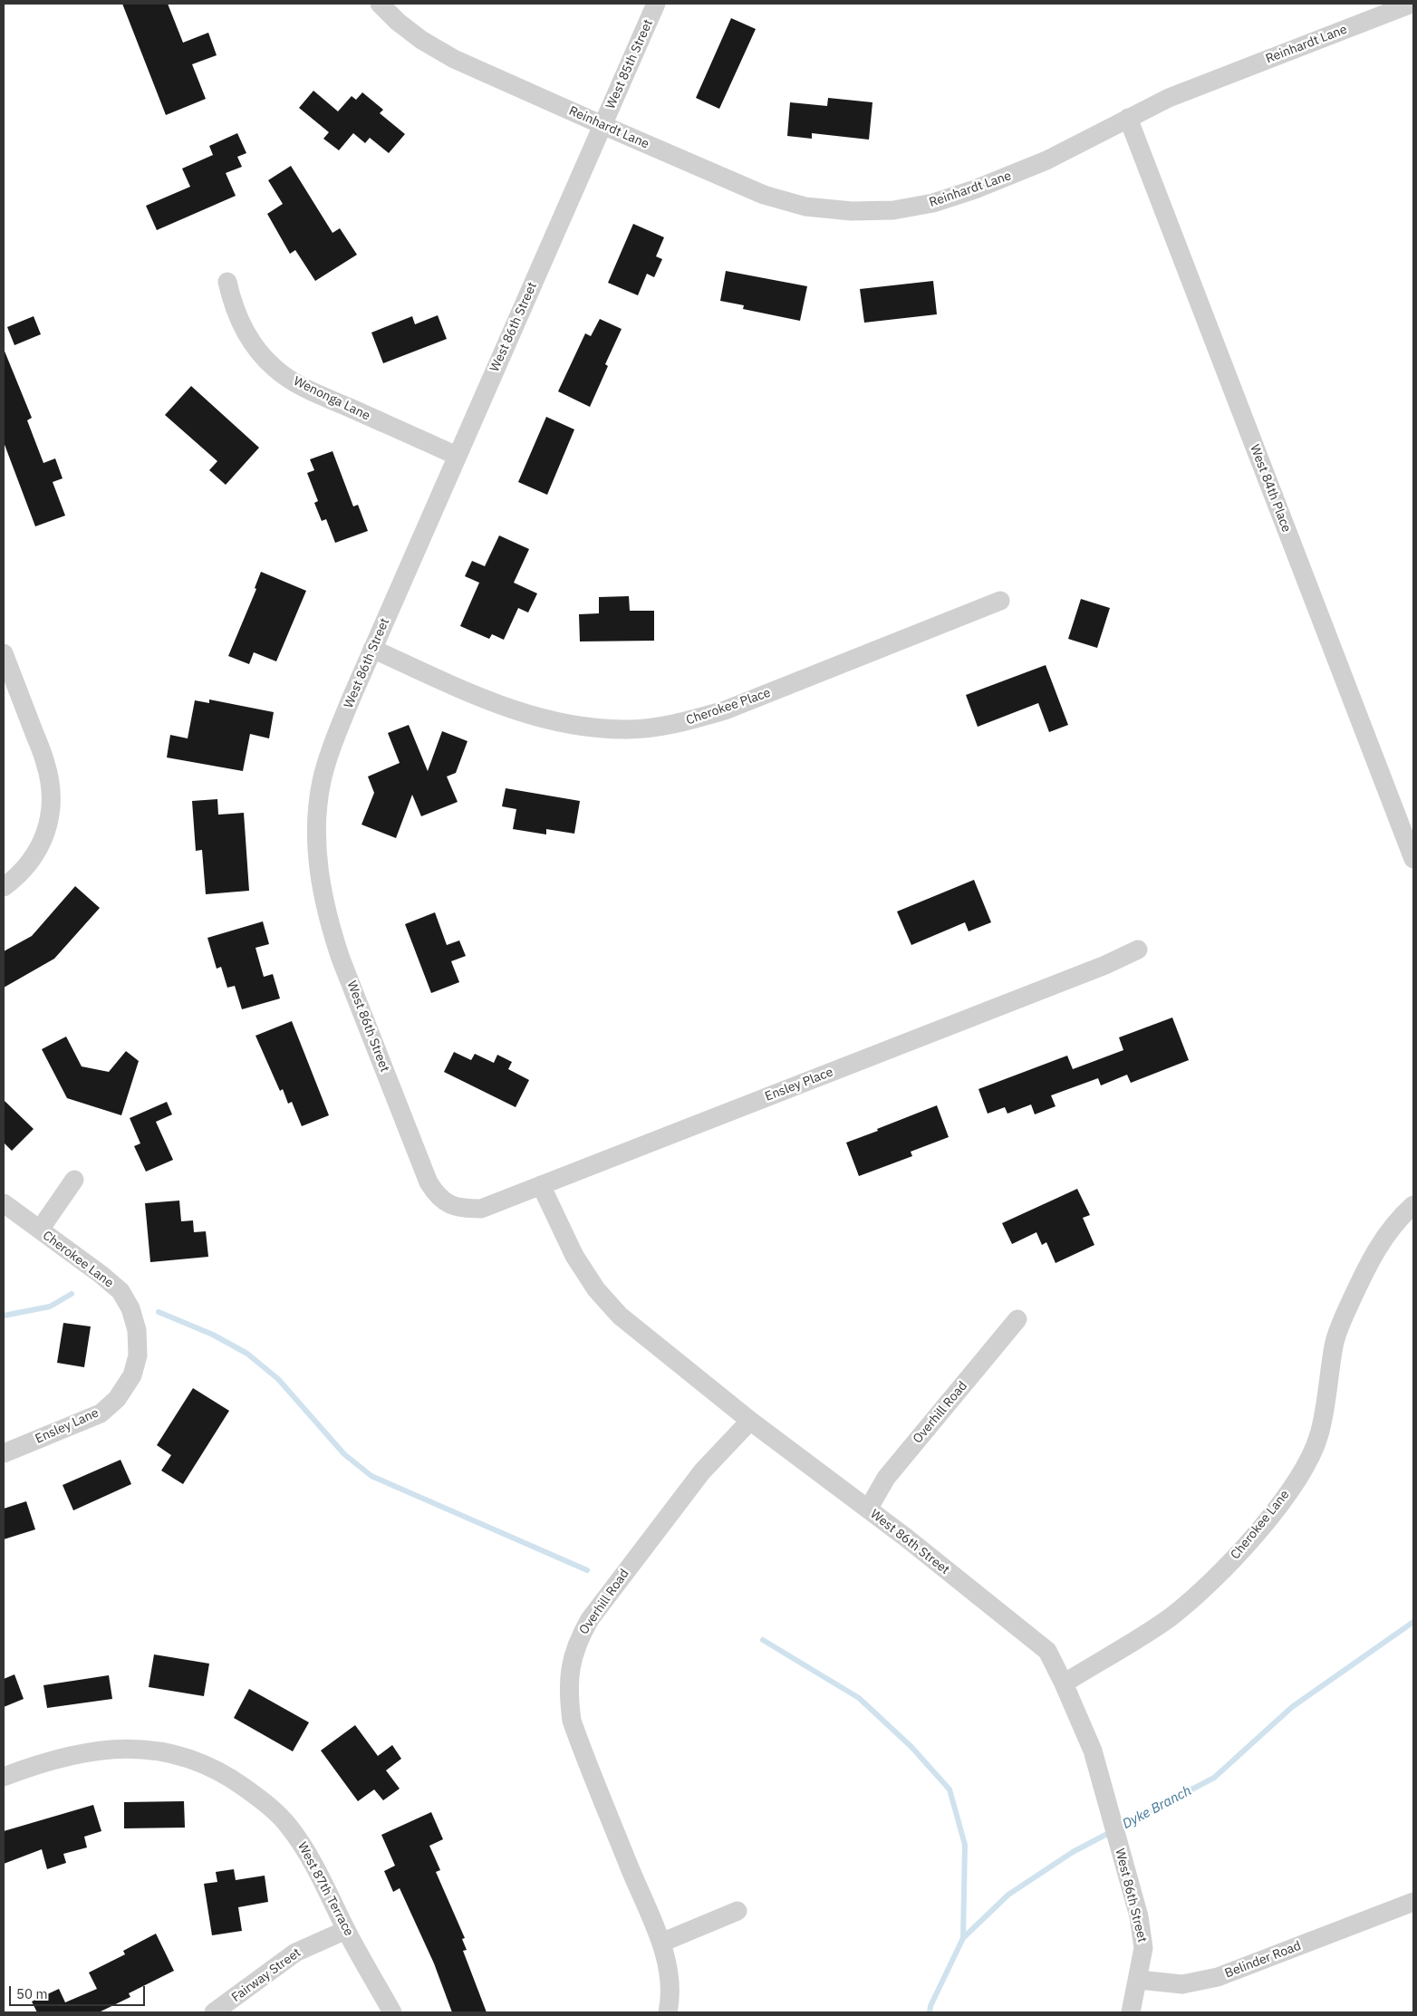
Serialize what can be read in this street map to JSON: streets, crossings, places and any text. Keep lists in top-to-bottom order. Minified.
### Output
{"streets":{"street":["Reinhardt Lane","West 85th Street","West 86th Street","Wenonga Lane","West 84th Place","Cherokee Place","Ensley Place","Cherokee Lane","Overhill Road","Ensley Lane","West 87th Terrace","Belinder Road","Fairway Street"]},"crossings":[["Reinhardt Lane","West 85th Street"],["Reinhardt Lane","West 86th Street"],["Reinhardt Lane","West 84th Place"],["West 85th Street","West 86th Street"],["West 86th Street","Wenonga Lane"],["West 86th Street","Cherokee Place"],["West 86th Street","Ensley Place"],["West 86th Street","Cherokee Lane"],["West 86th Street","Overhill Road"],["West 86th Street","Belinder Road"],["Cherokee Lane","Ensley Lane"],["West 87th Terrace","Fairway Street"]],"water":["Dyke Branch"],"scale_bar":"50 m"}
